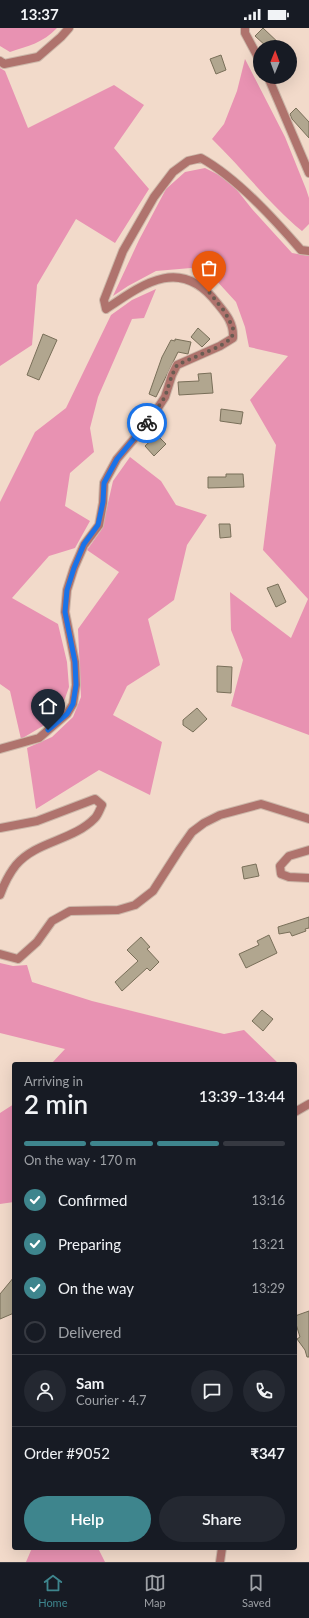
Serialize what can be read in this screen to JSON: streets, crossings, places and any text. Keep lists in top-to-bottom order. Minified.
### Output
{"north":"top","page":{"status":"13:37","heading":["2 min","Arriving in","13:39–13:44"],"panel":["Sam","Courier · 4.7","Order #9052","₹347"],"bar":"On the way · 170 m","list":[["Confirmed","13:16"],["Preparing","13:21"],["On the way","13:29"],"Delivered"],"buttons":["Help","Share"],"tabs":["Home","Map","Saved"]}}
